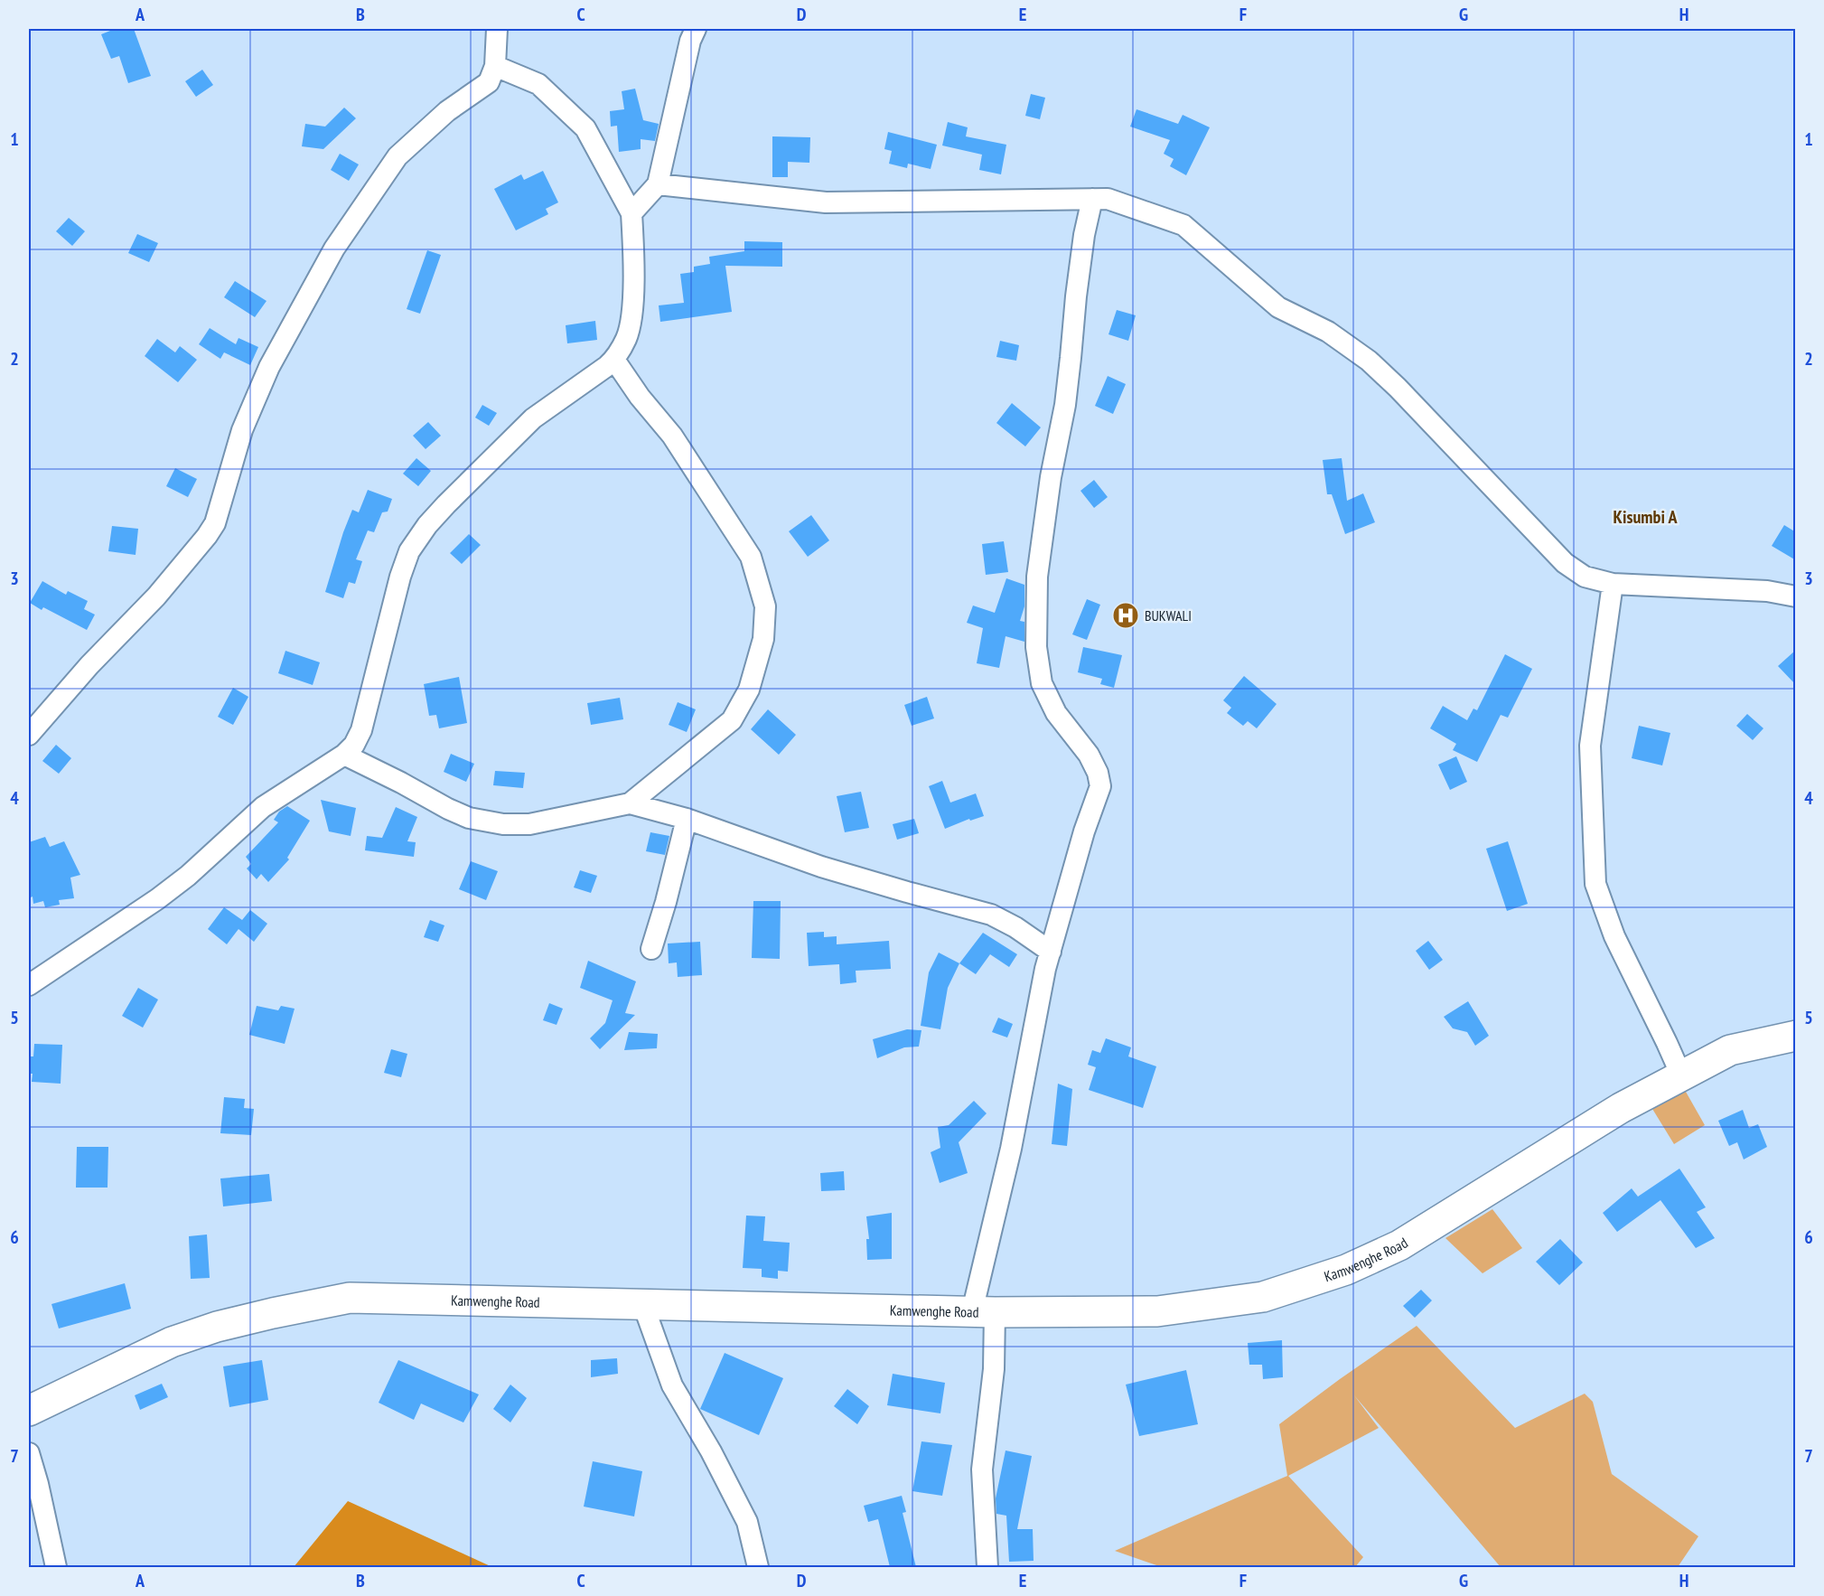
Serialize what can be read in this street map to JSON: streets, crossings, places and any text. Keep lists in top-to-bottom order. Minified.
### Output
{"streets":{"main road":["Kamwenghe Road"]},"districts":["Kisumbi A"],"places":{"hospital":["BUKWALI"]},"grid":{"columns":["A","B","C","D","E","F","G","H"],"rows":["1","2","3","4","5","6","7"]}}
